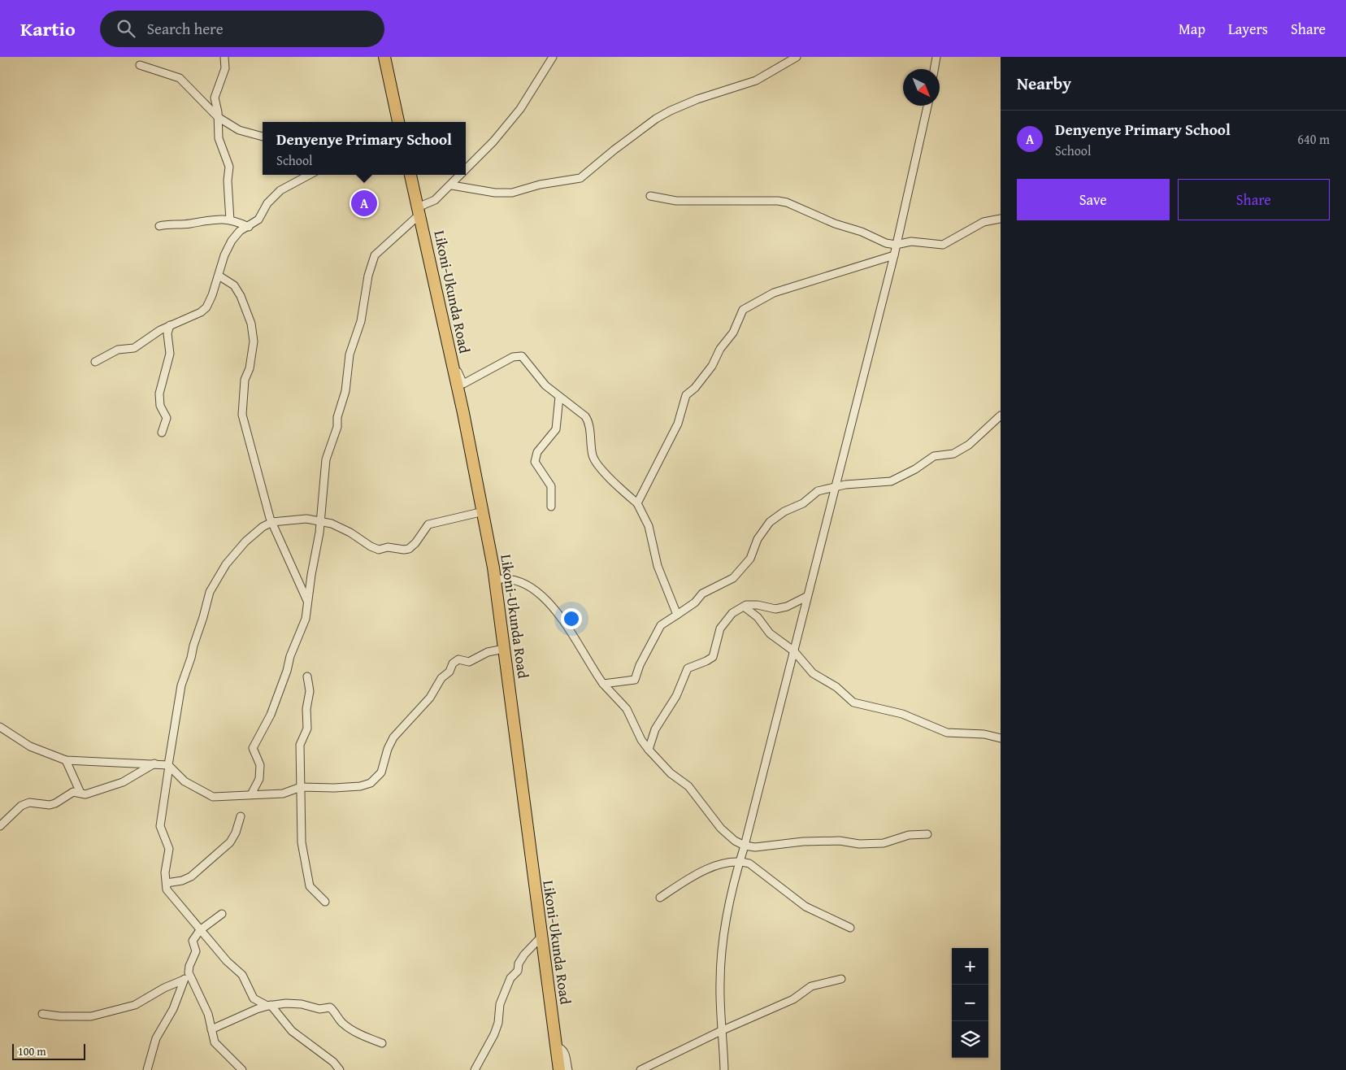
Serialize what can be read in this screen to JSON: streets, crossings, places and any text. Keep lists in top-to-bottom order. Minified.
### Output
{"streets":{"highway":["Likoni-Ukunda Road"]},"scale_bar":"100 m","north":"bottom right","page":{"header":"Kartio","search":"Search here","nav":["Map","Layers","Share"],"heading":"Nearby","list":[{"mark":"A","name":"Denyenye Primary School","note":"School","value":"640 m"}],"popup":["Denyenye Primary School","School"],"buttons":["Save","Share"],"pins":"A","map_buttons":["+","−"],"scale":"100 m"}}
